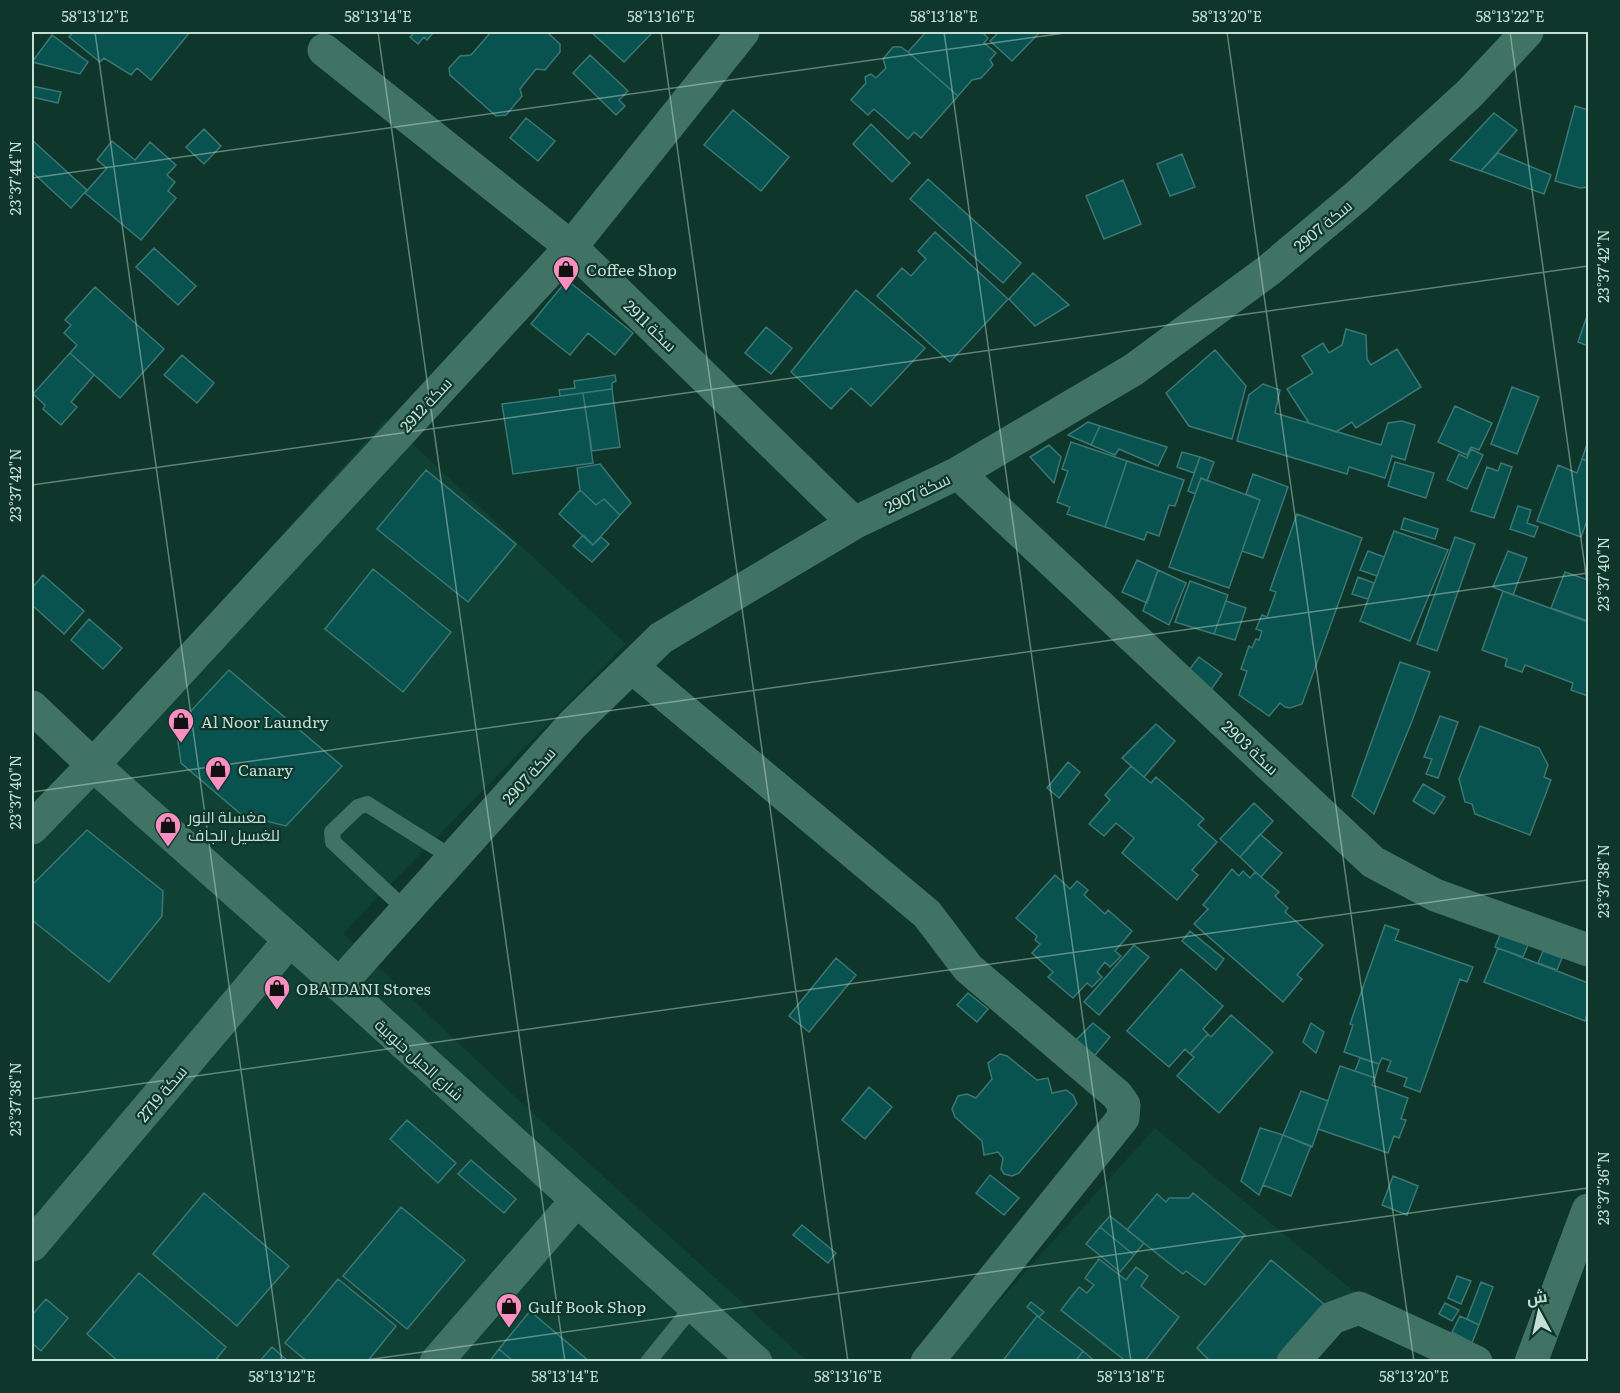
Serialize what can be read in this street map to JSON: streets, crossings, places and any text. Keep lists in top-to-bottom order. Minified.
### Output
{"streets":{"street":["سكة 2907","سكة 2911","سكة 2912","سكة 2903","شارع الحيل جنوبية","سكة 2719"]},"crossings":[["سكة 2907","سكة 2911"],["سكة 2907","سكة 2903"],["سكة 2907","شارع الحيل جنوبية"],["سكة 2911","سكة 2912"],["سكة 2912","شارع الحيل جنوبية"],["شارع الحيل جنوبية","سكة 2719"]],"places":{"shop":["Coffee Shop","Al Noor Laundry","Canary","مغسلة النور للغسيل الجاف","OBAIDANI Stores","Gulf Book Shop"]},"north":"top","coordinates":["58°13'12\"E","58°13'14\"E","58°13'16\"E","58°13'18\"E","58°13'20\"E","58°13'22\"E","23°37'44\"N","23°37'42\"N","23°37'40\"N","23°37'38\"N","23°37'36\"N"]}
